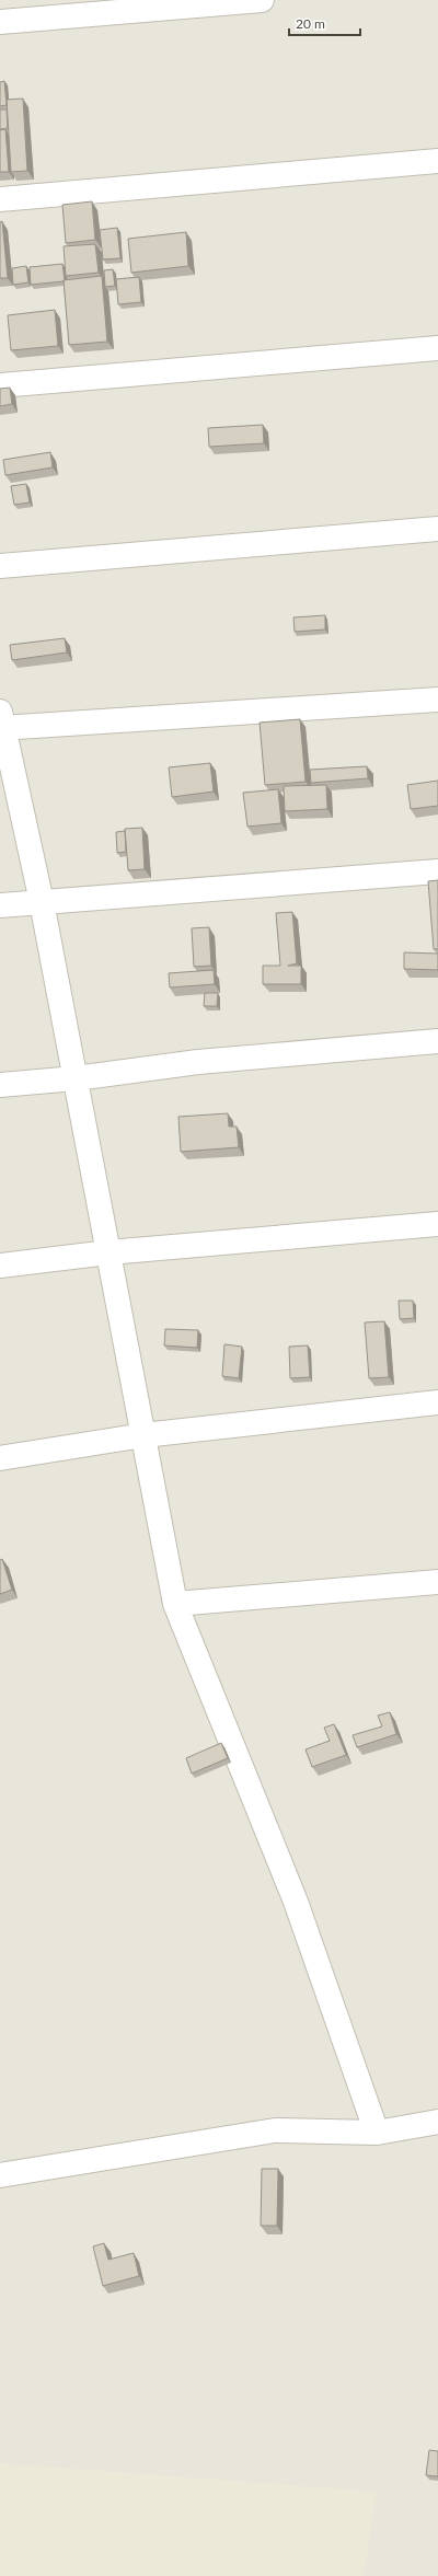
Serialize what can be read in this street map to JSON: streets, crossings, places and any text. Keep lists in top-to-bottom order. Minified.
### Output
{"scale_bar":"20 m"}
